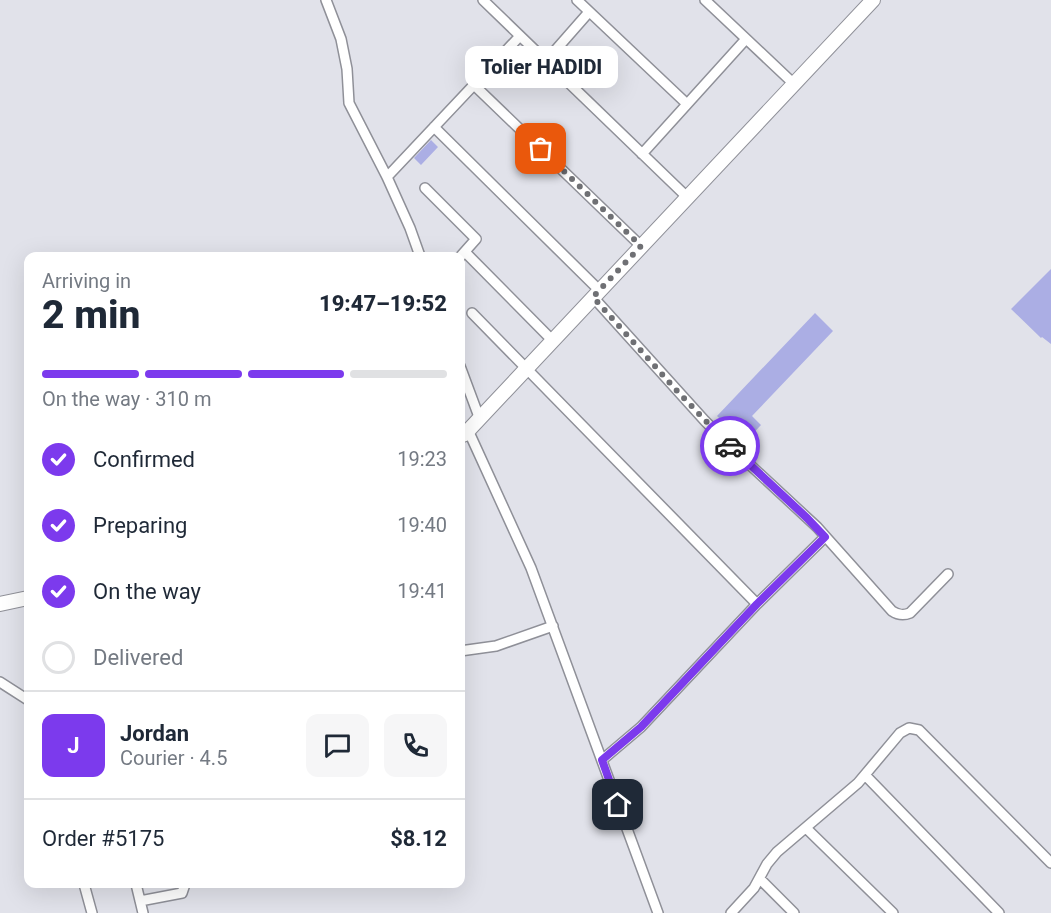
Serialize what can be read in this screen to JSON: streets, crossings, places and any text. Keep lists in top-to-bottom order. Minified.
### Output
{"places":["Tolier HADIDI"],"page":{"bubble":"Tolier HADIDI","heading":["2 min","Arriving in","19:47–19:52"],"panel":["Jordan","Courier · 4.5","Order #5175","$8.12"],"bar":"On the way · 310 m","list":[["Confirmed","19:23"],["Preparing","19:40"],["On the way","19:41"],"Delivered"],"round":"J"}}
